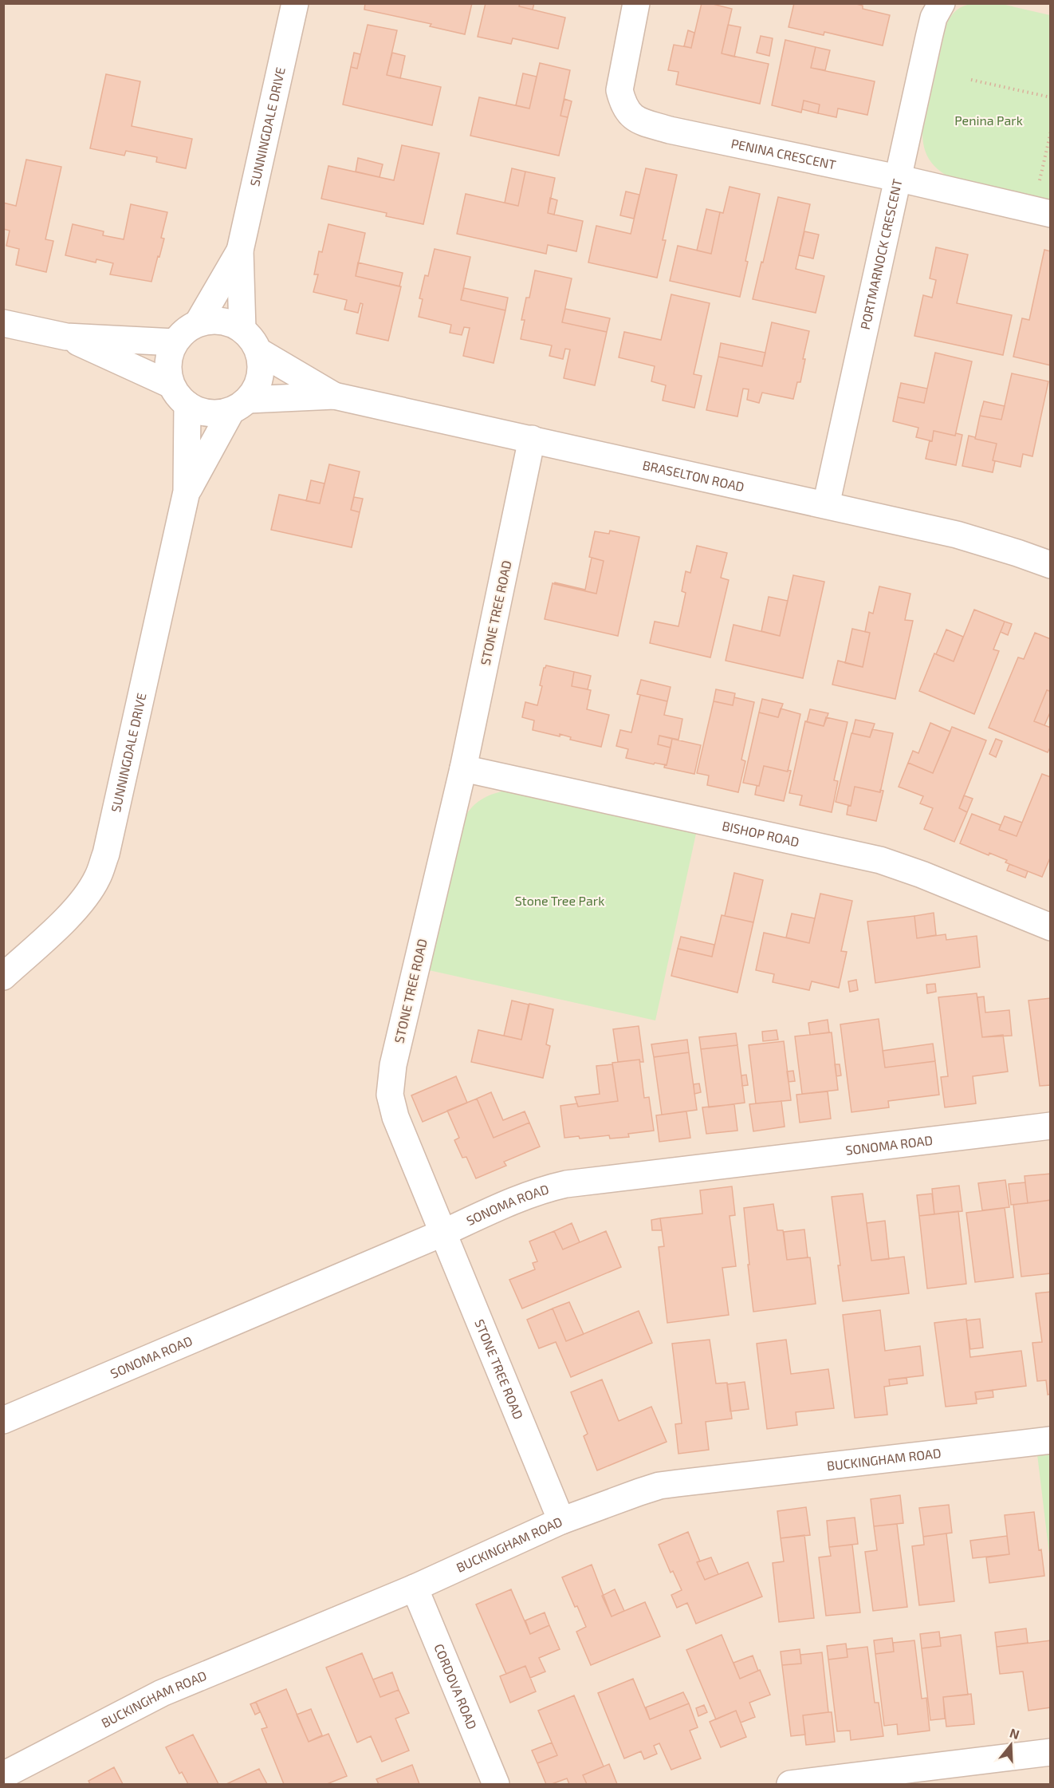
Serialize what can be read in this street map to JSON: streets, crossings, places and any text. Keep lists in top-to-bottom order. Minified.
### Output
{"streets":{"street":["SUNNINGDALE DRIVE","PENINA CRESCENT","PORTMARNOCK CRESCENT","BRASELTON ROAD","STONE TREE ROAD","BISHOP ROAD","SONOMA ROAD","BUCKINGHAM ROAD","CORDOVA ROAD"]},"crossings":[["SUNNINGDALE DRIVE","BRASELTON ROAD"],["PENINA CRESCENT","PORTMARNOCK CRESCENT"],["PORTMARNOCK CRESCENT","BRASELTON ROAD"],["BRASELTON ROAD","STONE TREE ROAD"],["STONE TREE ROAD","BISHOP ROAD"],["STONE TREE ROAD","SONOMA ROAD"],["STONE TREE ROAD","BUCKINGHAM ROAD"],["BUCKINGHAM ROAD","CORDOVA ROAD"]],"parks":["Penina Park","Stone Tree Park"],"north":"top"}
